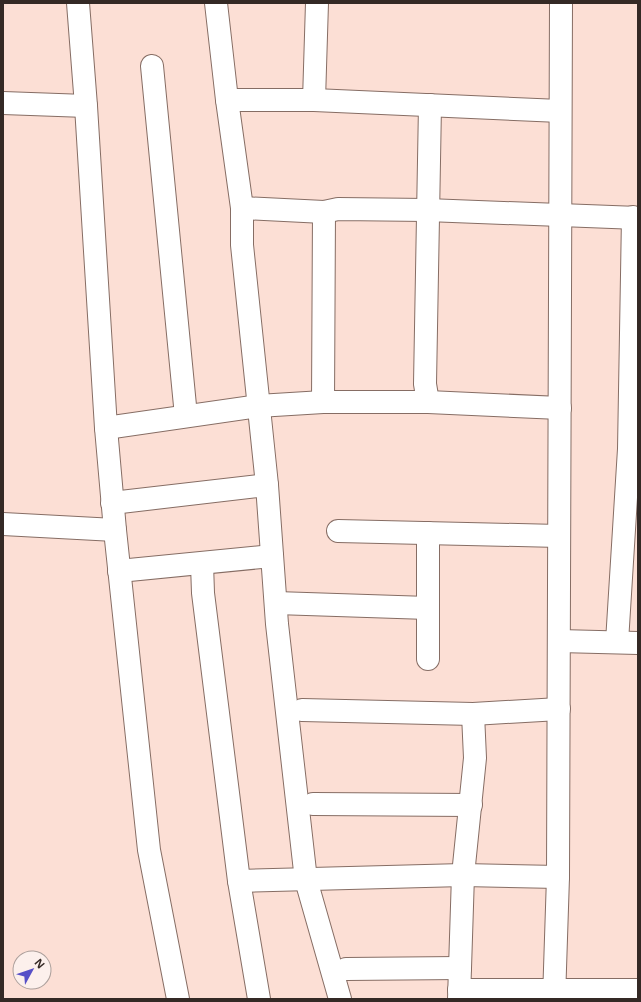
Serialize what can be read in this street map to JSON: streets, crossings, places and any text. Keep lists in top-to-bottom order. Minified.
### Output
{"north":"top right"}
